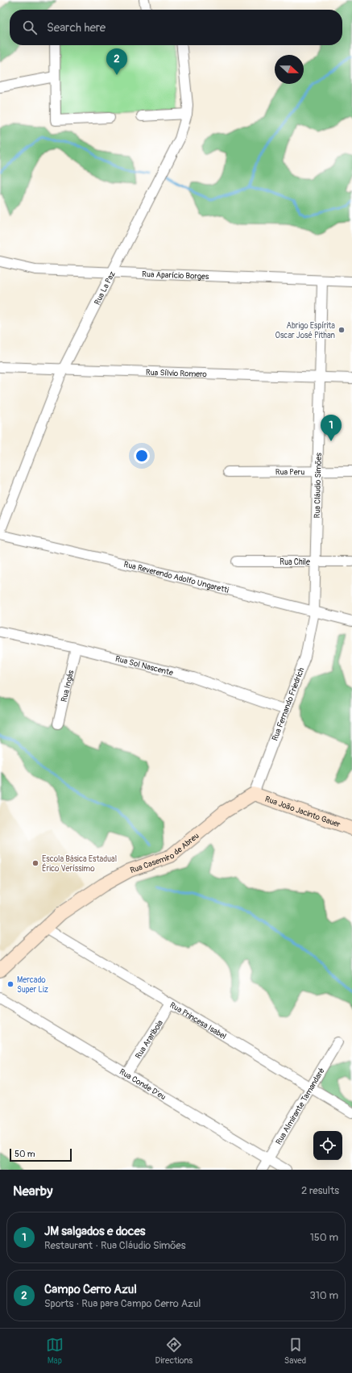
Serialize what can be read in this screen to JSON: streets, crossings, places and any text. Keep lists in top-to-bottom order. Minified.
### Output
{"streets":{"street":["Rua Aparício Borges","Rua La Paz","Rua Sílvio Romero","Rua Peru","Rua Cláudio Simões","Rua Chile","Rua Reverendo Adolfo Ungaretti","Rua Sol Nascente","Rua Ingás","Rua Fernando Friedrich","Rua João Jacinto Gauer","Rua Casemiro de Abreu","Rua Princesa Isabel","Rua Arariboia","Rua Conde D'eu","Rua Almirante Tamandaré"]},"crossings":[["Rua Aparício Borges","Rua La Paz"],["Rua Aparício Borges","Rua Cláudio Simões"],["Rua La Paz","Rua Sílvio Romero"],["Rua Sílvio Romero","Rua Cláudio Simões"],["Rua Peru","Rua Cláudio Simões"],["Rua Cláudio Simões","Rua Chile"],["Rua Cláudio Simões","Rua Reverendo Adolfo Ungaretti"],["Rua Cláudio Simões","Rua Fernando Friedrich"],["Rua Reverendo Adolfo Ungaretti","Rua Fernando Friedrich"],["Rua Sol Nascente","Rua Ingás"],["Rua Sol Nascente","Rua Fernando Friedrich"],["Rua Fernando Friedrich","Rua João Jacinto Gauer"],["Rua Fernando Friedrich","Rua Casemiro de Abreu"],["Rua João Jacinto Gauer","Rua Casemiro de Abreu"],["Rua Casemiro de Abreu","Rua Princesa Isabel"],["Rua Princesa Isabel","Rua Arariboia"],["Rua Princesa Isabel","Rua Almirante Tamandaré"],["Rua Arariboia","Rua Conde D'eu"],["Rua Conde D'eu","Rua Almirante Tamandaré"]],"places":["Abrigo Espírita Oscar José Pithan","Escola Básica Estadual Érico Veríssimo","Mercado Super Liz"],"scale_bar":"50 m","north":"right","page":{"search":"Search here","pins":["2","1"],"scale":"50 m","heading":["Nearby","2 results"],"list":[{"mark":"1","name":"JM salgados e doces","note":"Restaurant · Rua Cláudio Simões","value":"150 m"},{"mark":"2","name":"Campo Cerro Azul","note":"Sports · Rua para Campo Cerro Azul","value":"310 m"}],"nav":["Map","Directions","Saved"]}}
